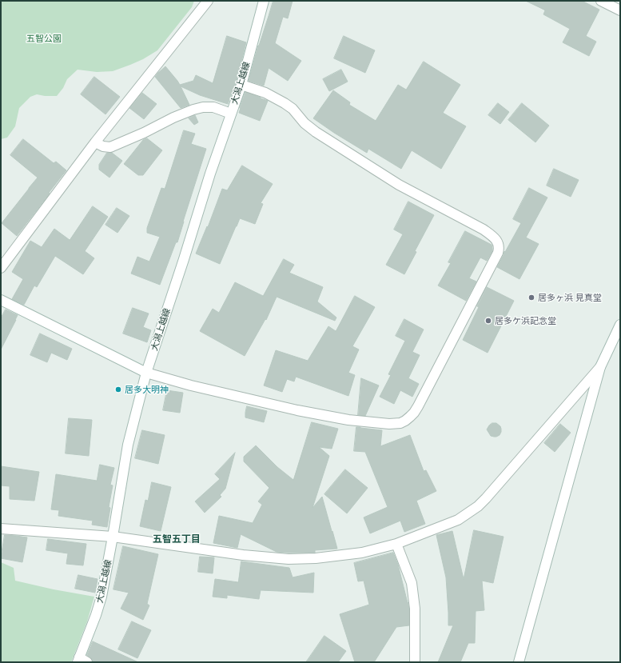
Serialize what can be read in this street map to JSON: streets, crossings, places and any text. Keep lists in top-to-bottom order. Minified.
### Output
{"streets":{"street":["大潟上越線"]},"districts":["五智五丁目"],"parks":["五智公園"],"places":["居多ヶ浜 見真堂","居多ケ浜記念堂","居多大明神"]}
